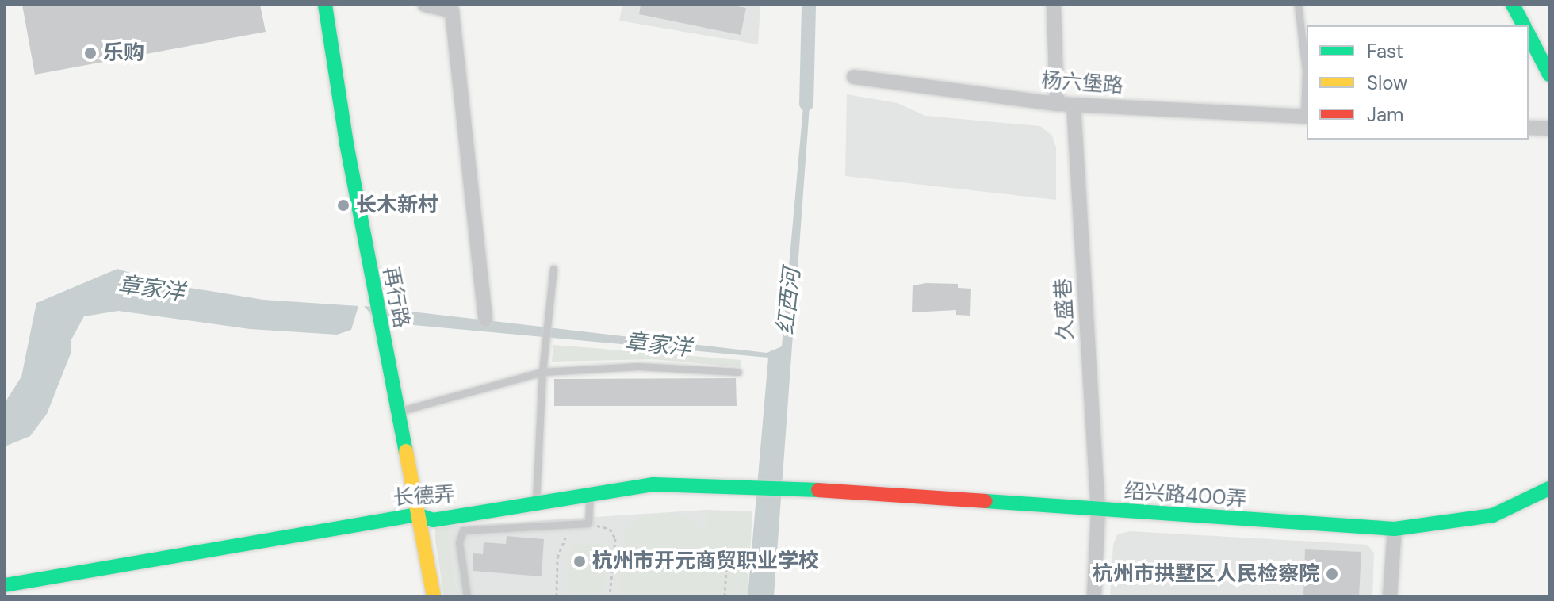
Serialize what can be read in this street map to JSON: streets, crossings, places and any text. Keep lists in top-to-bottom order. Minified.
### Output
{"streets":{"street":["杨六堡路","再行路","久盛巷","绍兴路400弄","长德弄"]},"crossings":[["杨六堡路","久盛巷"],["再行路","长德弄"],["久盛巷","绍兴路400弄"],["绍兴路400弄","长德弄"]],"water":["章家洋","红西河"],"places":["乐购","长木新村","杭州市开元商贸职业学校","杭州市拱墅区人民检察院"],"legend":["Fast","Slow","Jam"]}
